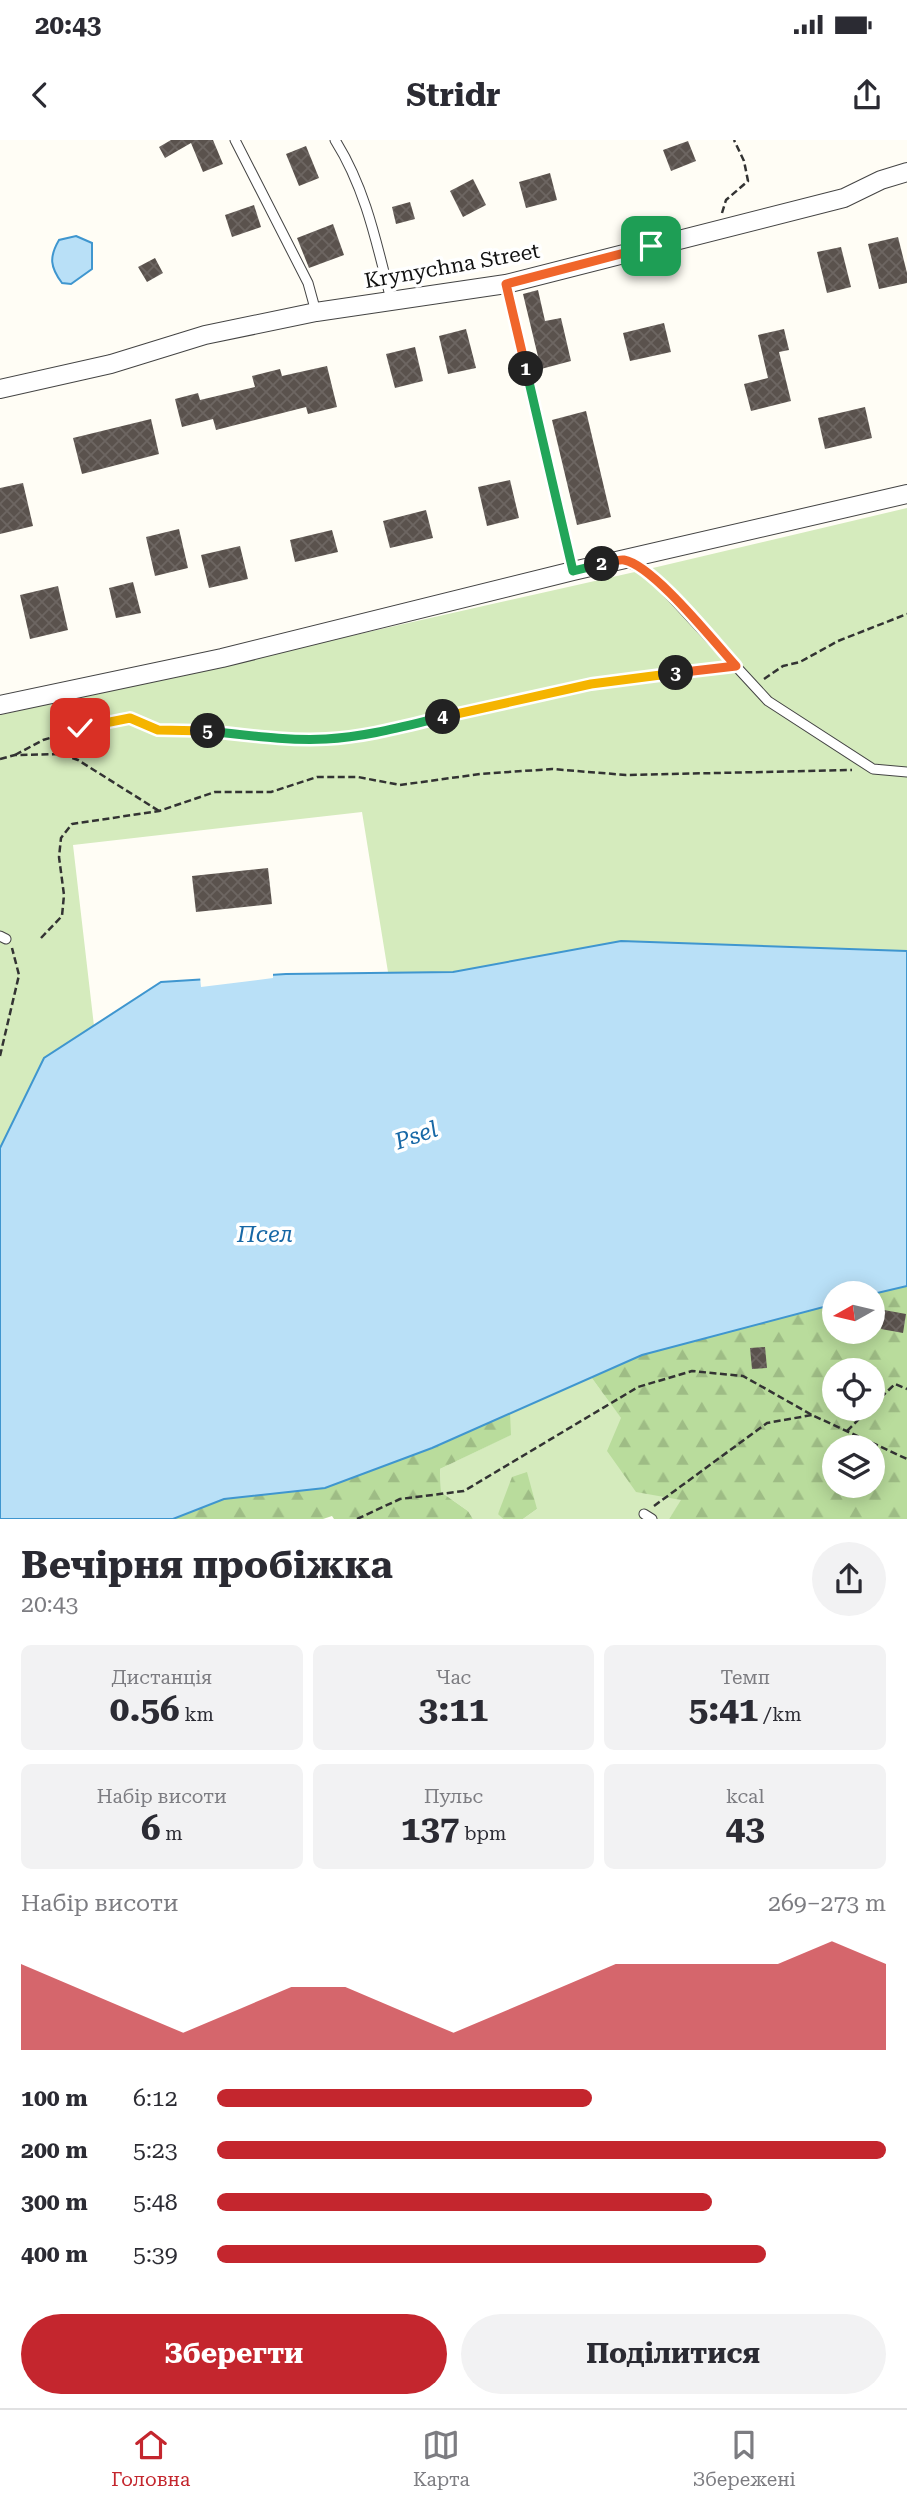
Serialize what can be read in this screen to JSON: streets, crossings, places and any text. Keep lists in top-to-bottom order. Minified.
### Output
{"streets":{"street":["Krynychna Street"]},"water":["Psel","Псел"],"north":"left","page":{"status":"20:43","header":"Stridr","pins":["1","2","3","4","5"],"heading":["Вечірня пробіжка","20:43"],"stats":[["Дистанція","0.56 km"],["Час","3:11"],["Темп","5:41 /km"],["Набір висоти","6 m"],["Пульс","137 bpm"],["kcal","43"]],"chart":["Набір висоти","269–273 m"],"list":[{"name":"100 m","note":"6:12"},{"name":"200 m","note":"5:23"},{"name":"300 m","note":"5:48"},{"name":"400 m","note":"5:39"}],"buttons":["Зберегти","Поділитися"],"tabs":["Головна","Карта","Збережені"]}}
